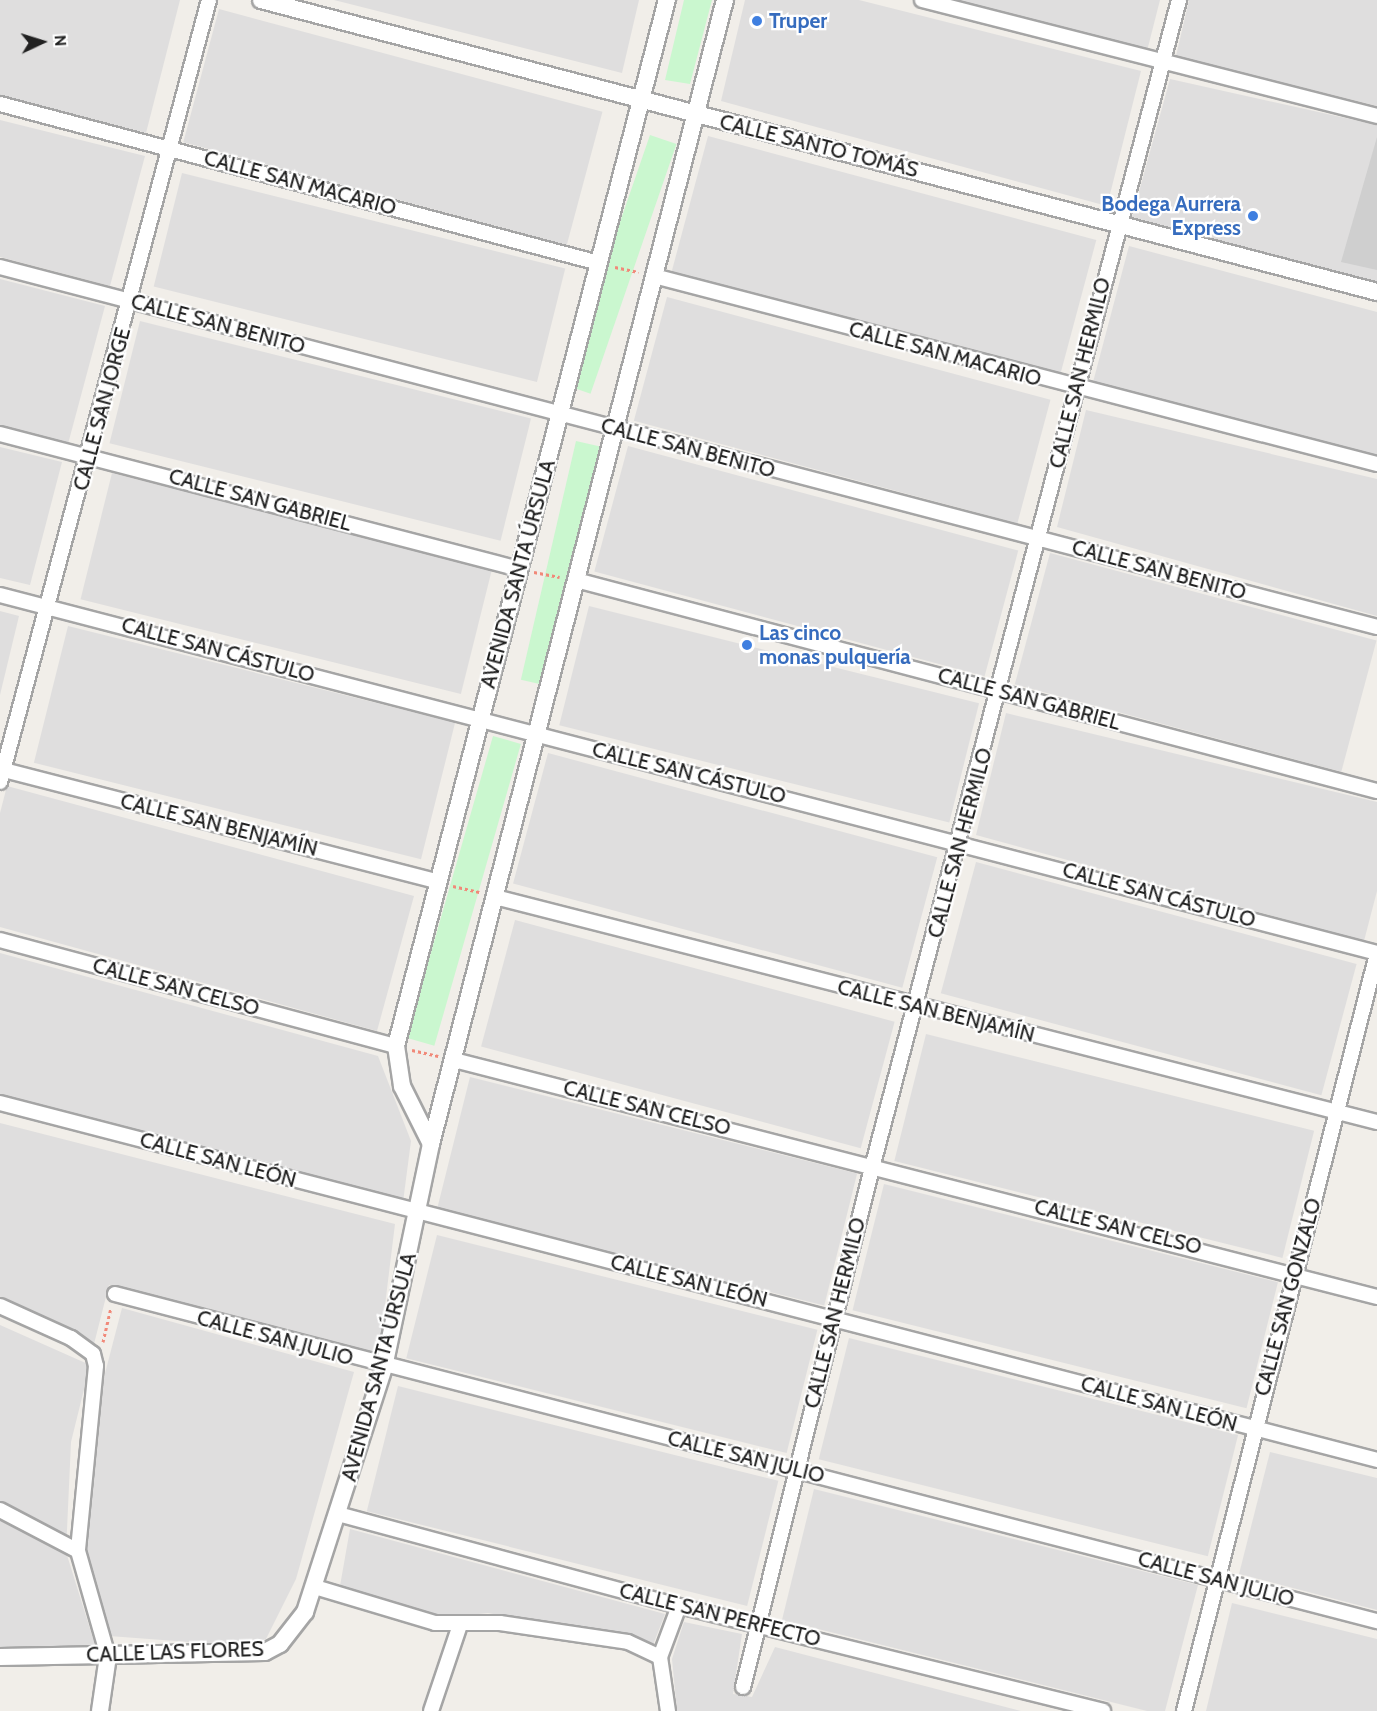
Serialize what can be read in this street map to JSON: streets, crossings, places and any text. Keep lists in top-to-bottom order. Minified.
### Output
{"streets":{"street":["CALLE SANTO TOMÁS","CALLE SAN MACARIO","CALLE SAN BENITO","CALLE SAN HERMILO","CALLE SAN JORGE","CALLE SAN GABRIEL","AVENIDA SANTA ÚRSULA","CALLE SAN CÁSTULO","CALLE SAN BENJAMÍN","CALLE SAN CELSO","CALLE SAN LEÓN","CALLE SAN GONZALO","CALLE SAN JULIO","CALLE SAN PERFECTO","CALLE LAS FLORES"]},"crossings":[["CALLE SANTO TOMÁS","CALLE SAN HERMILO"],["CALLE SANTO TOMÁS","AVENIDA SANTA ÚRSULA"],["CALLE SAN MACARIO","CALLE SAN HERMILO"],["CALLE SAN MACARIO","CALLE SAN JORGE"],["CALLE SAN MACARIO","AVENIDA SANTA ÚRSULA"],["CALLE SAN BENITO","CALLE SAN HERMILO"],["CALLE SAN BENITO","CALLE SAN JORGE"],["CALLE SAN BENITO","AVENIDA SANTA ÚRSULA"],["CALLE SAN HERMILO","CALLE SAN GABRIEL"],["CALLE SAN HERMILO","CALLE SAN CÁSTULO"],["CALLE SAN HERMILO","CALLE SAN BENJAMÍN"],["CALLE SAN HERMILO","CALLE SAN CELSO"],["CALLE SAN HERMILO","CALLE SAN LEÓN"],["CALLE SAN HERMILO","CALLE SAN JULIO"],["CALLE SAN HERMILO","CALLE SAN PERFECTO"],["CALLE SAN JORGE","CALLE SAN GABRIEL"],["CALLE SAN JORGE","CALLE SAN CÁSTULO"],["CALLE SAN JORGE","CALLE SAN BENJAMÍN"],["CALLE SAN GABRIEL","AVENIDA SANTA ÚRSULA"],["AVENIDA SANTA ÚRSULA","CALLE SAN CÁSTULO"],["AVENIDA SANTA ÚRSULA","CALLE SAN BENJAMÍN"],["AVENIDA SANTA ÚRSULA","CALLE SAN CELSO"],["AVENIDA SANTA ÚRSULA","CALLE SAN LEÓN"],["AVENIDA SANTA ÚRSULA","CALLE SAN JULIO"],["AVENIDA SANTA ÚRSULA","CALLE SAN PERFECTO"],["AVENIDA SANTA ÚRSULA","CALLE LAS FLORES"],["CALLE SAN CÁSTULO","CALLE SAN GONZALO"],["CALLE SAN BENJAMÍN","CALLE SAN GONZALO"],["CALLE SAN CELSO","CALLE SAN GONZALO"],["CALLE SAN LEÓN","CALLE SAN GONZALO"],["CALLE SAN GONZALO","CALLE SAN JULIO"]],"places":["Truper","Bodega Aurrera Express","Las cinco monas pulquería"],"north":"right"}
